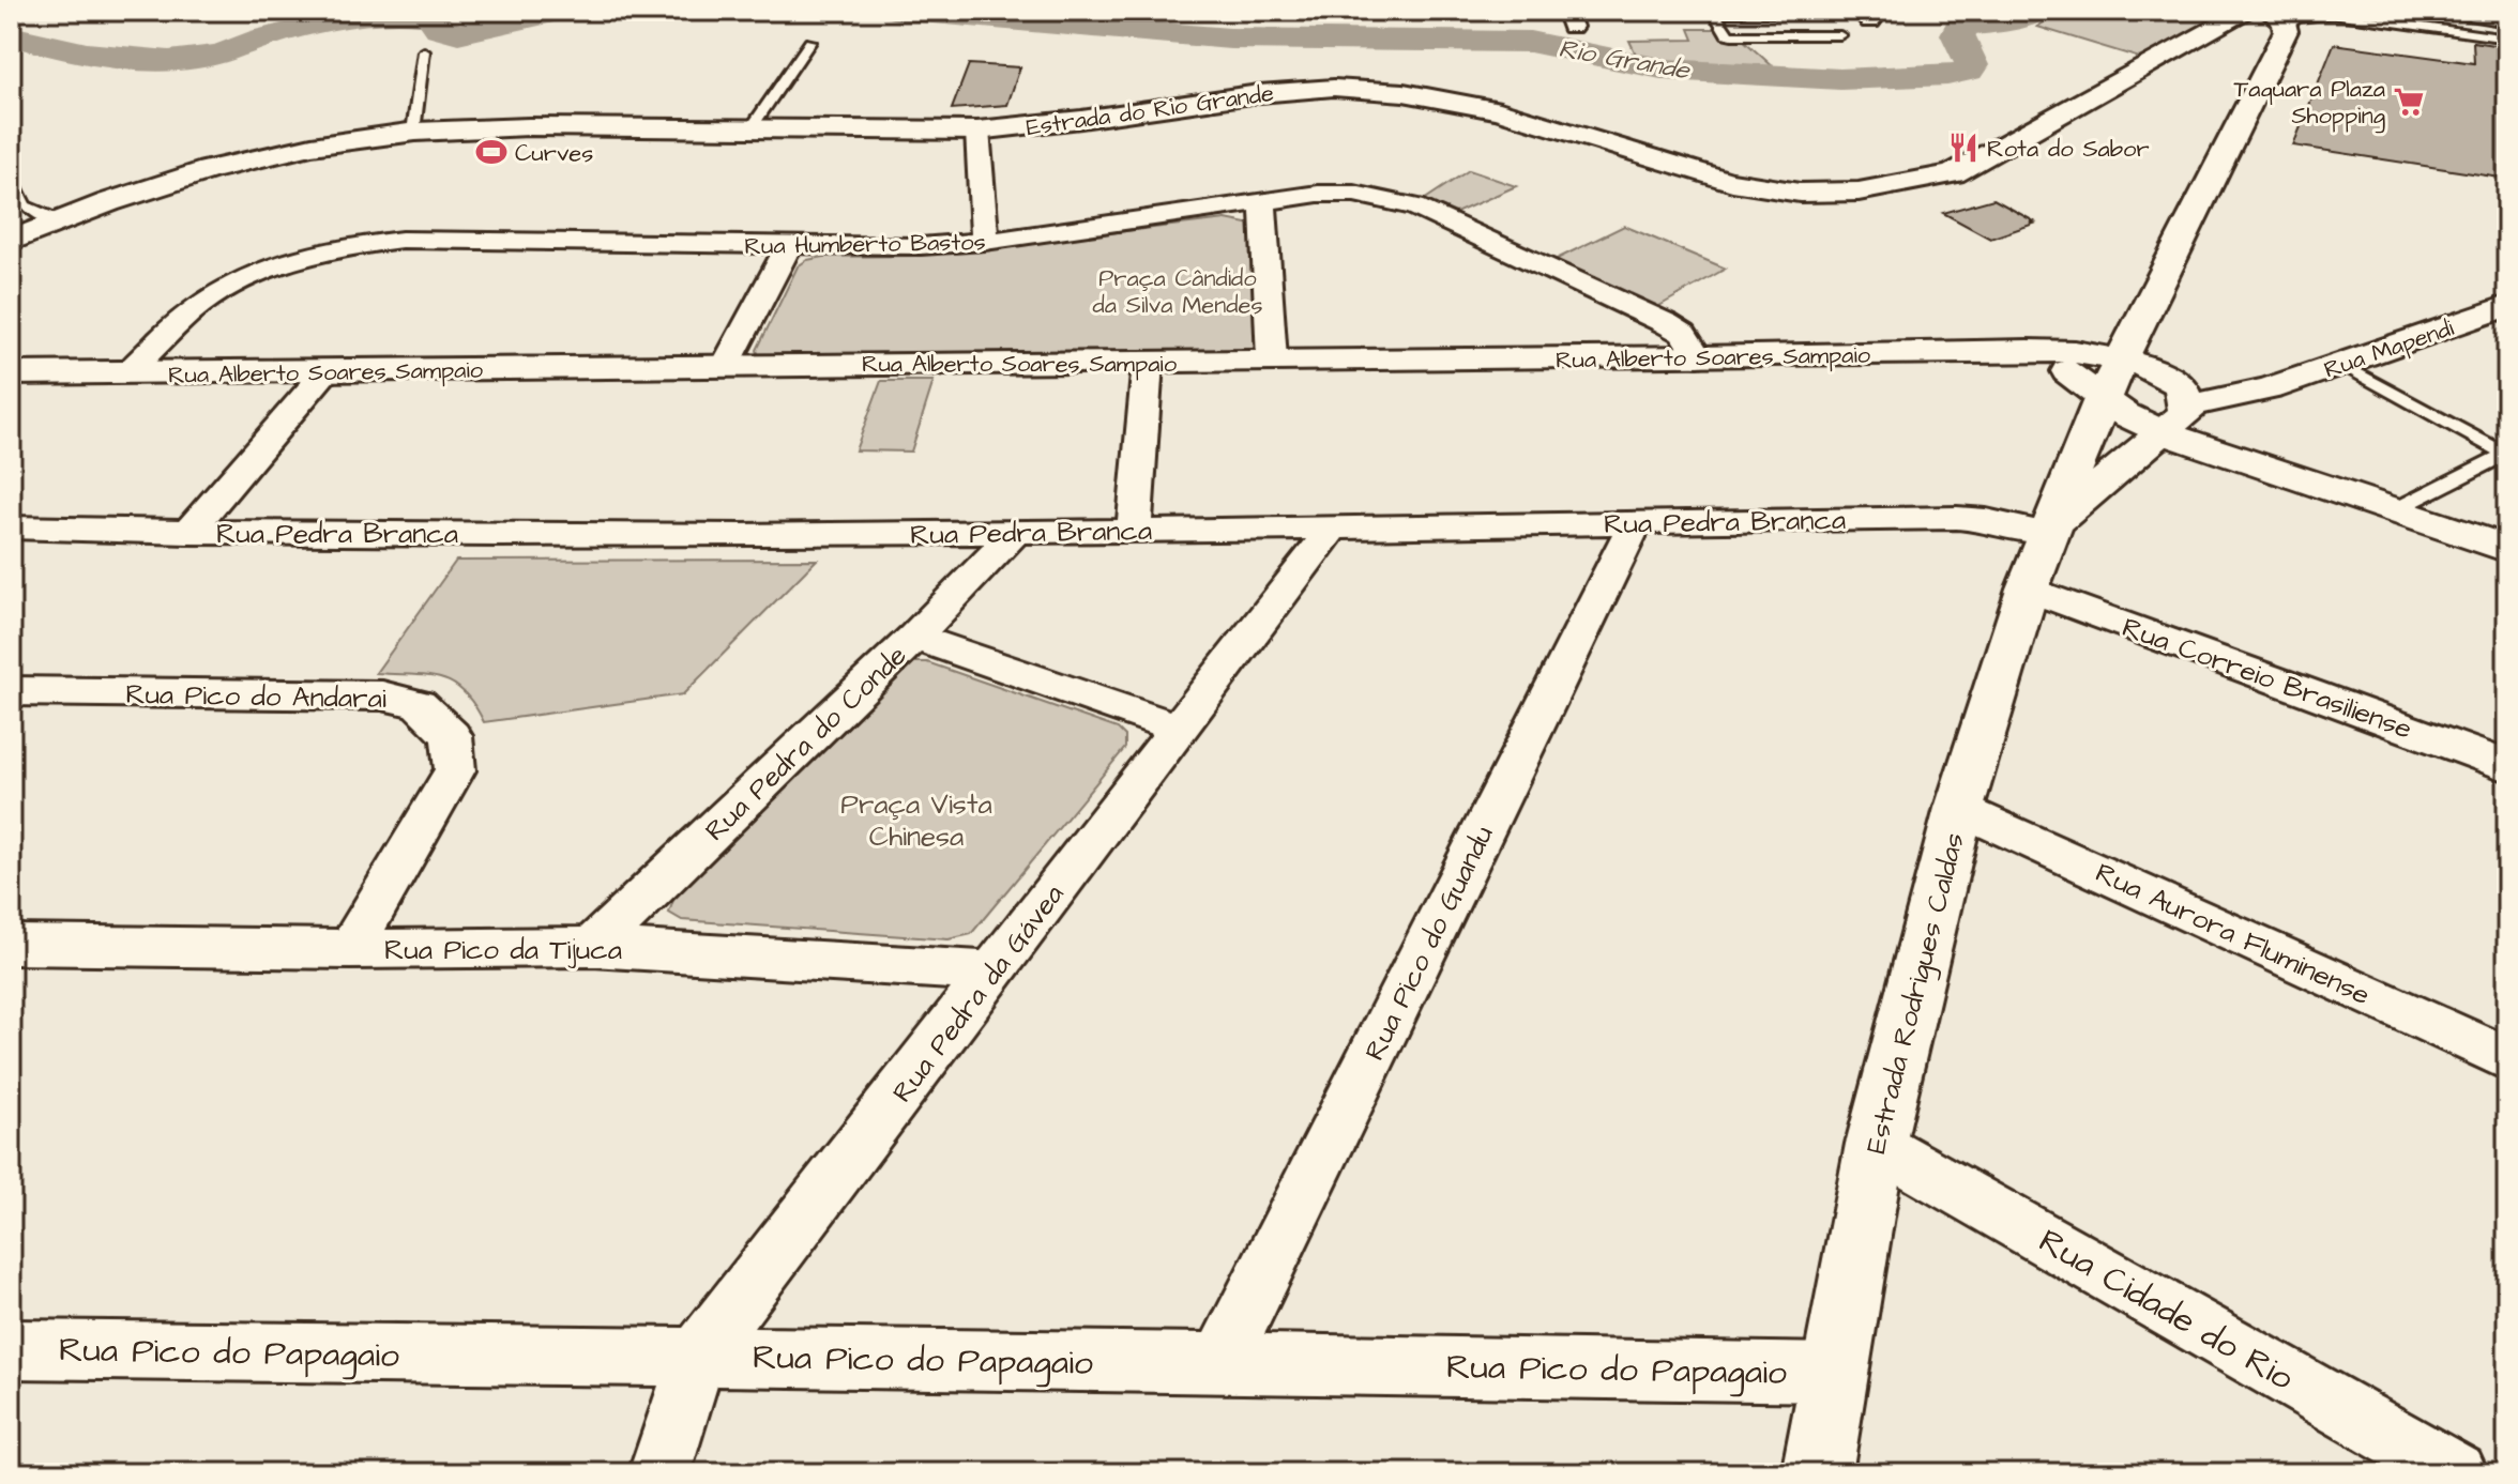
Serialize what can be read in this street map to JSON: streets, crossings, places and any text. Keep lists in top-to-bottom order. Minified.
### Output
{"streets":{"main road":["Estrada do Rio Grande","Rua Mapendi","Rua Alberto Soares Sampaio","Estrada Rodrigues Caldas"],"street":["Rua Humberto Bastos","Rua Pedra Branca","Rua Correio Brasiliense","Rua Pico do Andarai","Rua Pedra do Conde","Rua Aurora Fluminense","Rua Pico do Guandu","Rua Pico da Tijuca","Rua Pedra da Gávea","Rua Cidade do Rio","Rua Pico do Papagaio"]},"crossings":[["Rua Humberto Bastos","Rua Alberto Soares Sampaio"],["Rua Mapendi","Rua Alberto Soares Sampaio"],["Rua Mapendi","Estrada Rodrigues Caldas"],["Rua Alberto Soares Sampaio","Estrada Rodrigues Caldas"],["Rua Pedra Branca","Rua Pedra do Conde"],["Rua Pedra Branca","Rua Pico do Guandu"],["Rua Pedra Branca","Rua Pedra da Gávea"],["Rua Pedra Branca","Estrada Rodrigues Caldas"],["Rua Correio Brasiliense","Estrada Rodrigues Caldas"],["Rua Pico do Andarai","Rua Pico da Tijuca"],["Rua Pedra do Conde","Rua Pico da Tijuca"],["Rua Aurora Fluminense","Estrada Rodrigues Caldas"],["Rua Pico do Guandu","Rua Pico do Papagaio"],["Rua Pico da Tijuca","Rua Pedra da Gávea"],["Rua Pedra da Gávea","Rua Pico do Papagaio"],["Estrada Rodrigues Caldas","Rua Cidade do Rio"],["Estrada Rodrigues Caldas","Rua Pico do Papagaio"]],"water":["Rio Grande"],"parks":["Praça Cândido da Silva Mendes","Praça Vista Chinesa"],"places":{"supermarket":["Taquara Plaza Shopping"],"restaurant":["Rota do Sabor"],"sports":["Curves"]}}
